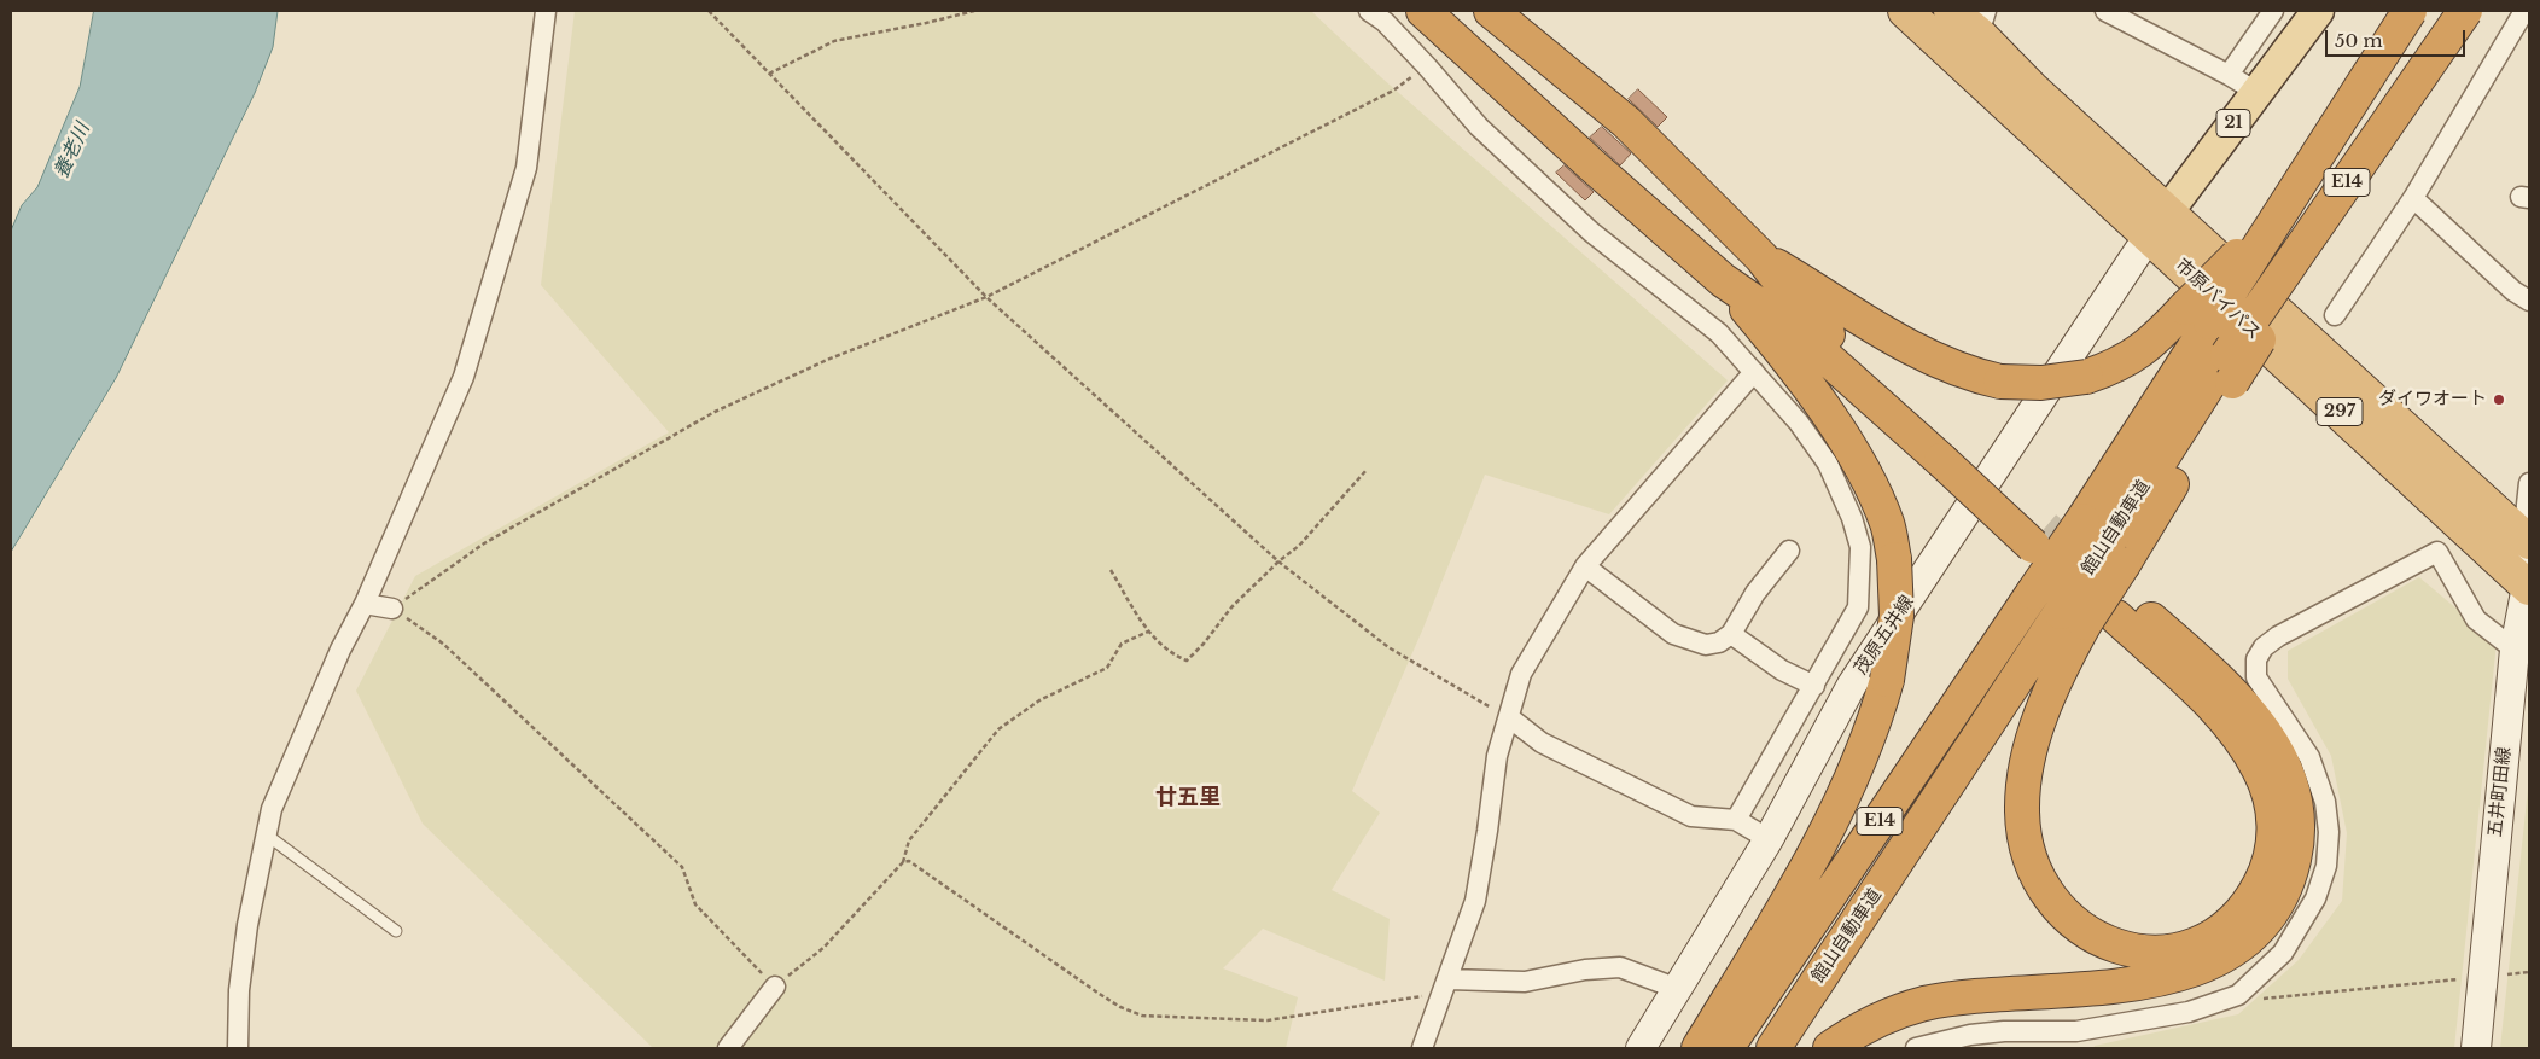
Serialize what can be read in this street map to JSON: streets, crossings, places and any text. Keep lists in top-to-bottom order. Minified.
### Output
{"streets":{"highway":["E14","市原バイパス","297","館山自動車道"],"main road":["21","茂原五井線","五井町田線"]},"crossings":[["21","市原バイパス"],["21","茂原五井線"],["市原バイパス","茂原五井線"],["市原バイパス","五井町田線"]],"districts":["廿五里"],"water":["養老川"],"places":["ダイワオート"],"scale_bar":"50 m"}
